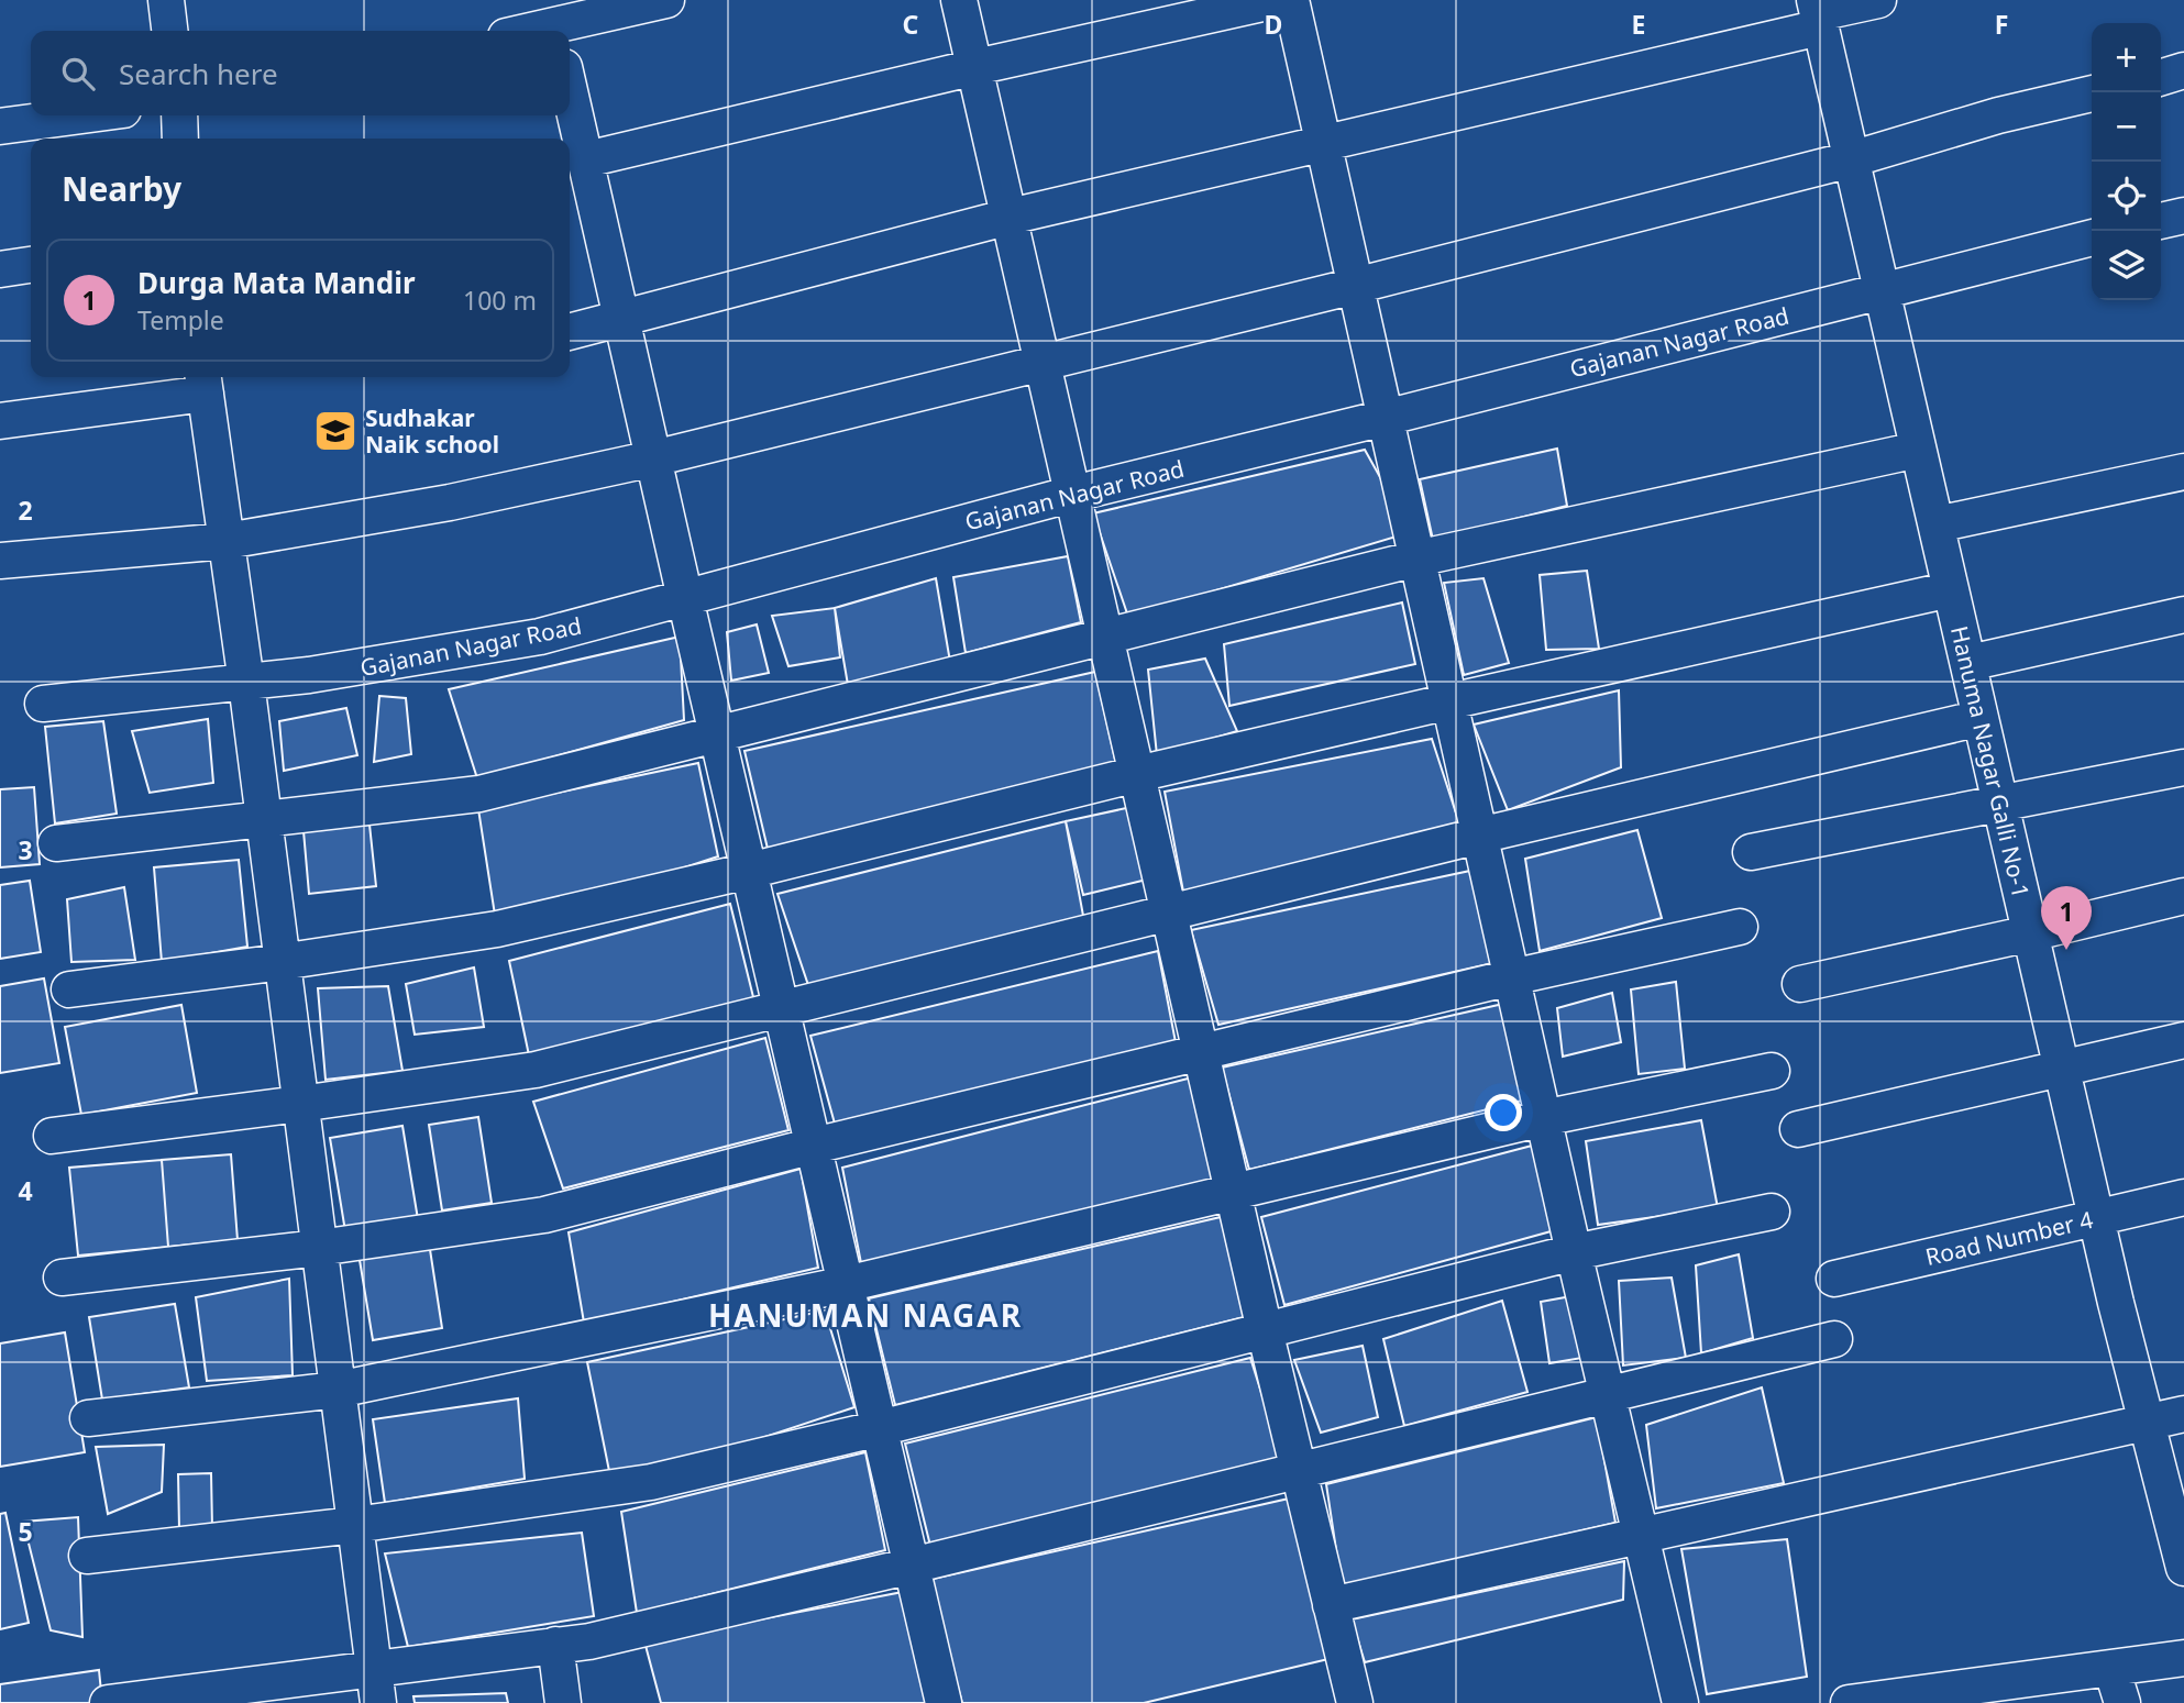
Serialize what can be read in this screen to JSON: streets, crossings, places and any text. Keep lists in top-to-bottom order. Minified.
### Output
{"streets":{"street":["Gajanan Nagar Road","Hanuma Nagar Galli No-1","Road Number 4"]},"crossings":[["Gajanan Nagar Road","Hanuma Nagar Galli No-1"],["Hanuma Nagar Galli No-1","Road Number 4"]],"districts":["HANUMAN NAGAR"],"places":{"school or university":["Sudhakar Naik school"]},"page":{"map_buttons":["+","−"],"search":"Search here","heading":"Nearby","list":[{"mark":"1","name":"Durga Mata Mandir","note":"Temple","value":"100 m"}],"pins":"1"},"grid":{"columns":["C","D","E","F"],"rows":["2","3","4","5"]}}
